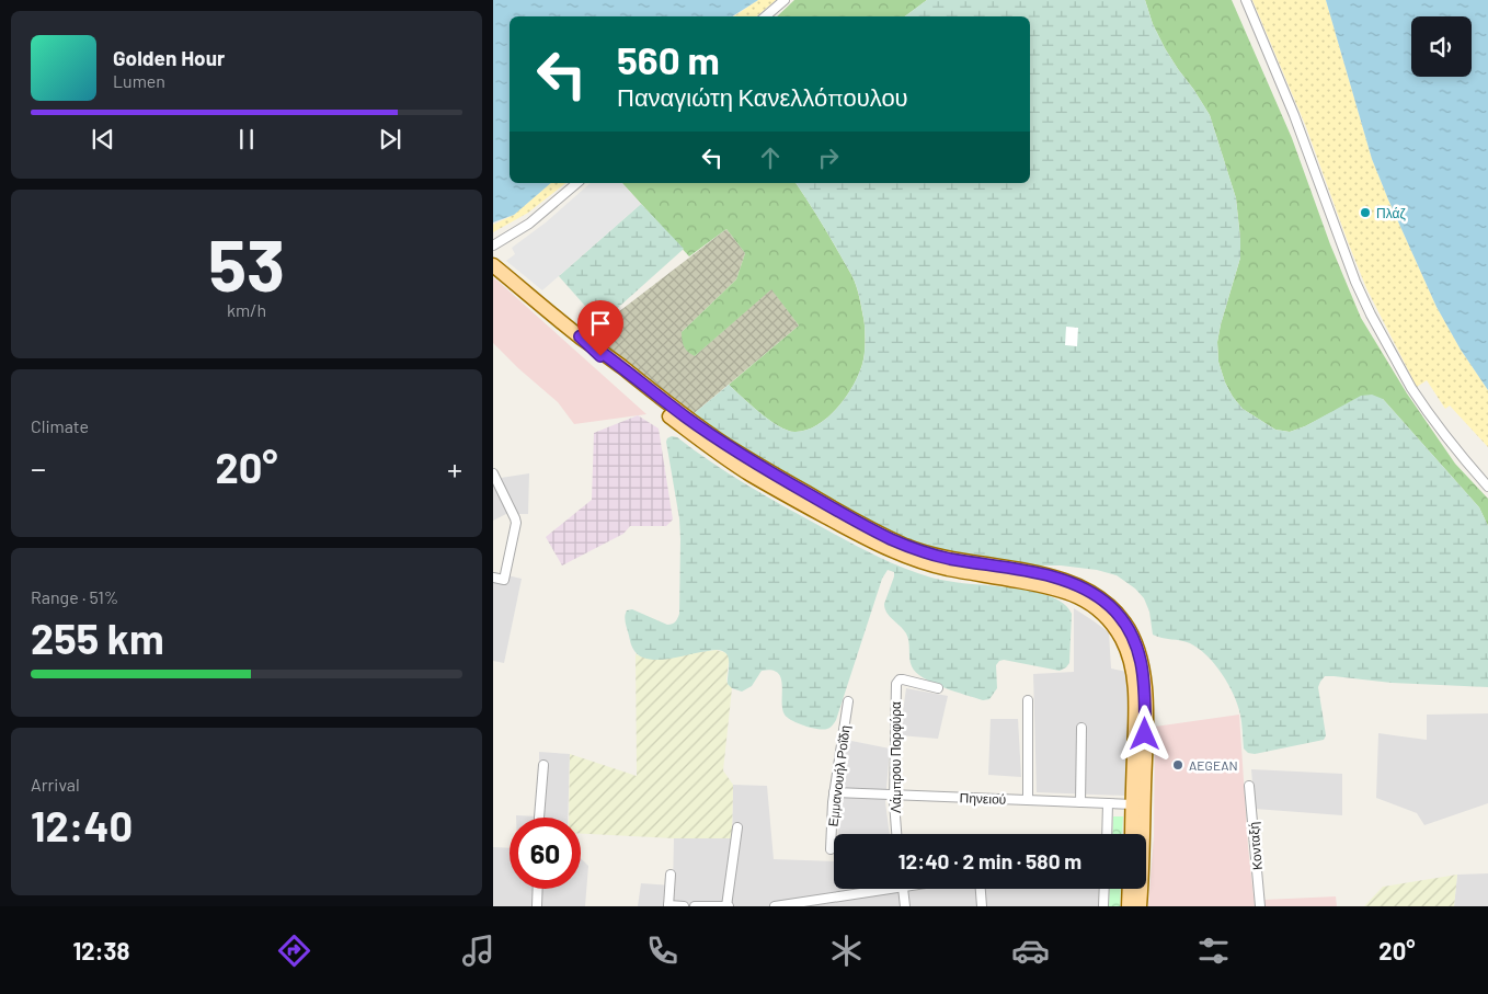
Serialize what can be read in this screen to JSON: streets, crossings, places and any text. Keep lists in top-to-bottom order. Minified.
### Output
{"streets":{"street":["Λάμπρου Πορφύρα","Εμμανουήλ Ροΐδη","Πηνειού","Κονταξή"]},"crossings":[["Λάμπρου Πορφύρα","Πηνειού"],["Εμμανουήλ Ροΐδη","Πηνειού"]],"places":["Πλάζ","AEGEAN"],"page":{"turn":["560 m","Παναγιώτη Κανελλόπουλου"],"song":["Golden Hour","Lumen"],"tile":[["53","km/h"],"Climate",["Range · 51%","255 km"],["Arrival","12:40"]],"heat":["−","20°","+"],"limit":"60","trip":"12:40 · 2 min · 580 m","tabs":["12:38","20°"]}}
